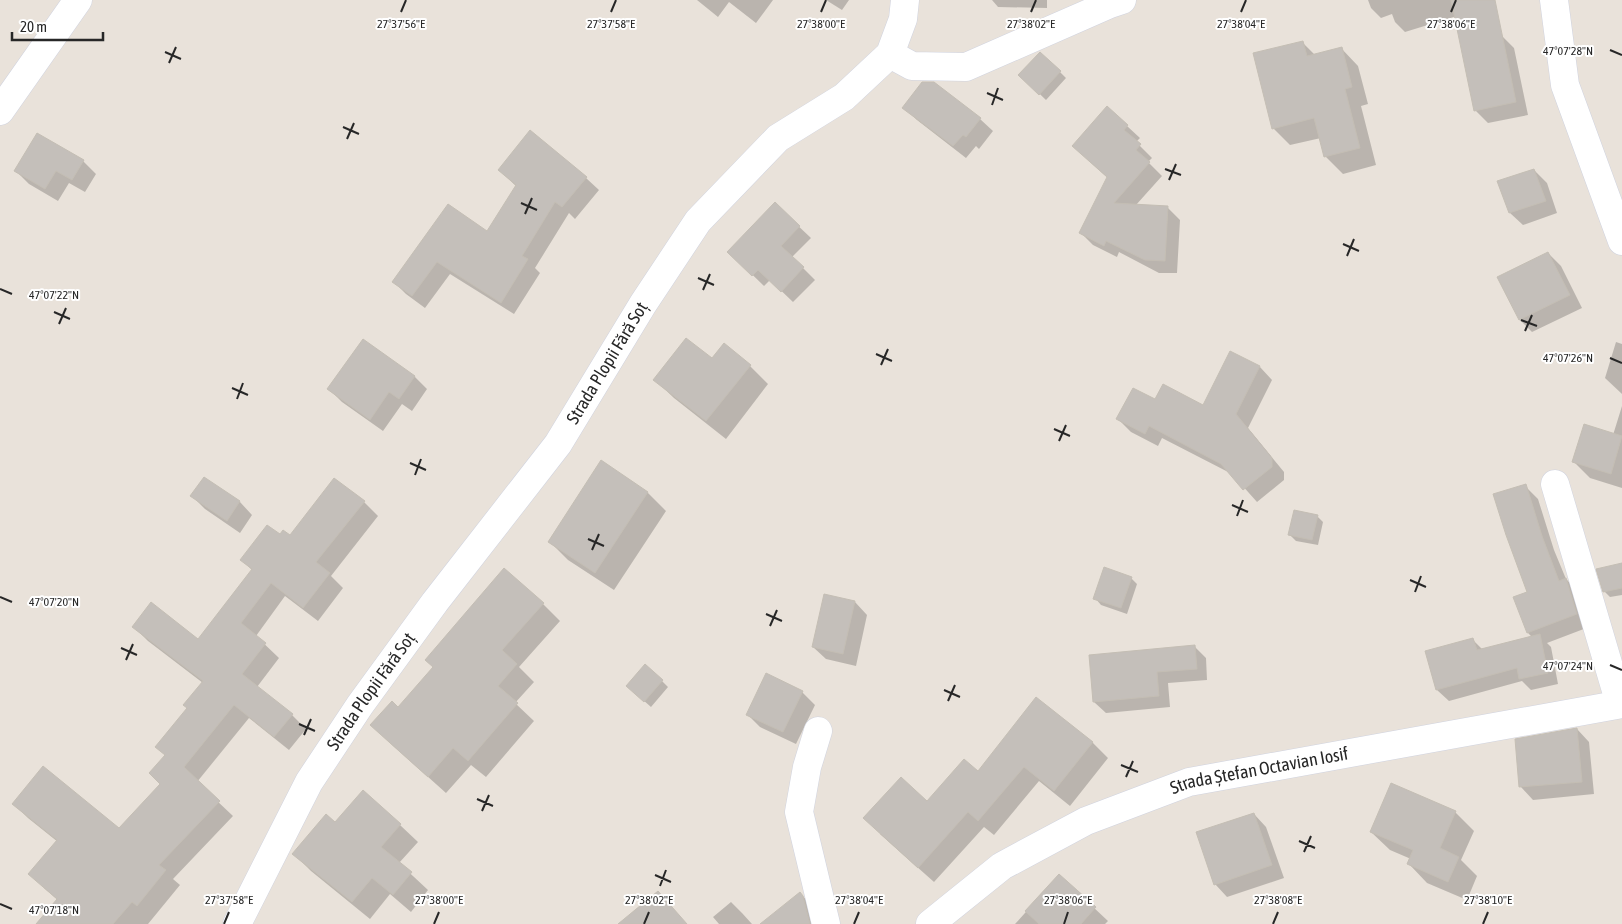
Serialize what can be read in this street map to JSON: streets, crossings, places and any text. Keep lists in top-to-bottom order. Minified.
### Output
{"streets":{"street":["Strada Plopii Fără Soț","Strada Ștefan Octavian Iosif"]},"scale_bar":"20 m","coordinates":["27°37'56\"E","27°37'58\"E","27°38'00\"E","27°38'02\"E","27°38'04\"E","27°38'06\"E","47°07'28\"N","47°07'22\"N","47°07'26\"N","47°07'20\"N","47°07'24\"N","27°38'08\"E","27°38'10\"E","47°07'18\"N"]}
